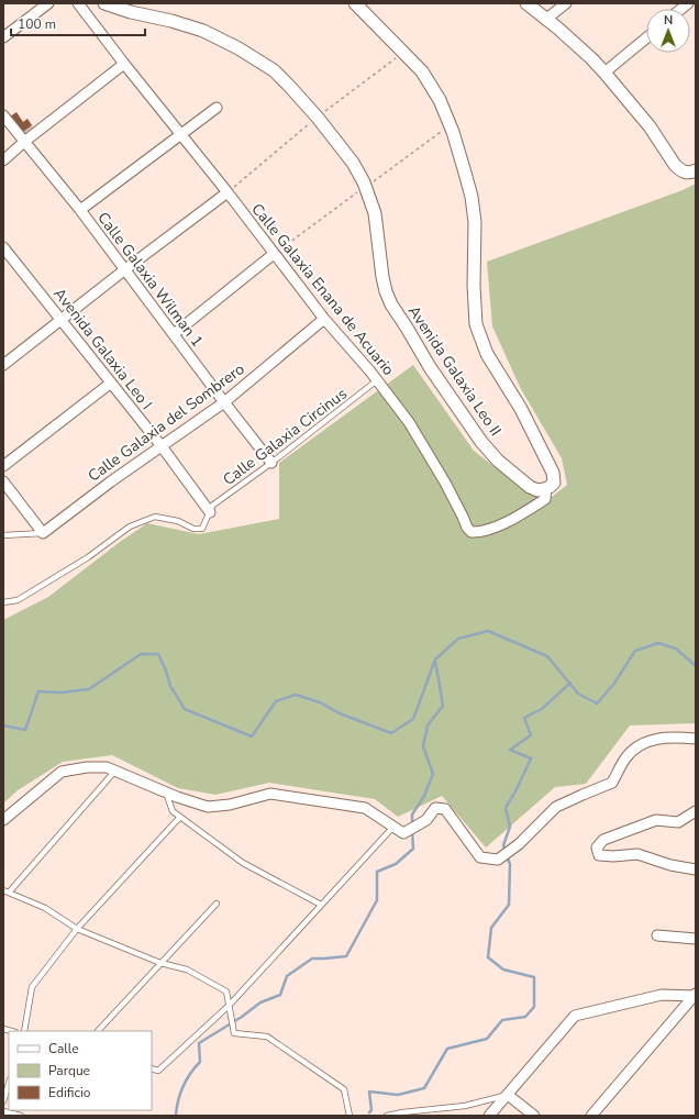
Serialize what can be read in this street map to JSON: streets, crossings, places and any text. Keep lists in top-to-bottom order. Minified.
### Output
{"streets":{"street":["Calle Galaxia Wilman 1","Calle Galaxia Enana de Acuario","Avenida Galaxia Leo I","Avenida Galaxia Leo II","Calle Galaxia del Sombrero"],"lane":["Calle Galaxia Circinus"]},"crossings":[["Calle Galaxia Wilman 1","Calle Galaxia del Sombrero"],["Calle Galaxia Wilman 1","Calle Galaxia Circinus"],["Calle Galaxia Enana de Acuario","Avenida Galaxia Leo II"],["Calle Galaxia Enana de Acuario","Calle Galaxia del Sombrero"],["Calle Galaxia Enana de Acuario","Calle Galaxia Circinus"],["Avenida Galaxia Leo I","Calle Galaxia del Sombrero"],["Avenida Galaxia Leo I","Calle Galaxia Circinus"]],"legend":["Calle","Parque","Edificio"],"scale_bar":"100 m","north":"top"}
